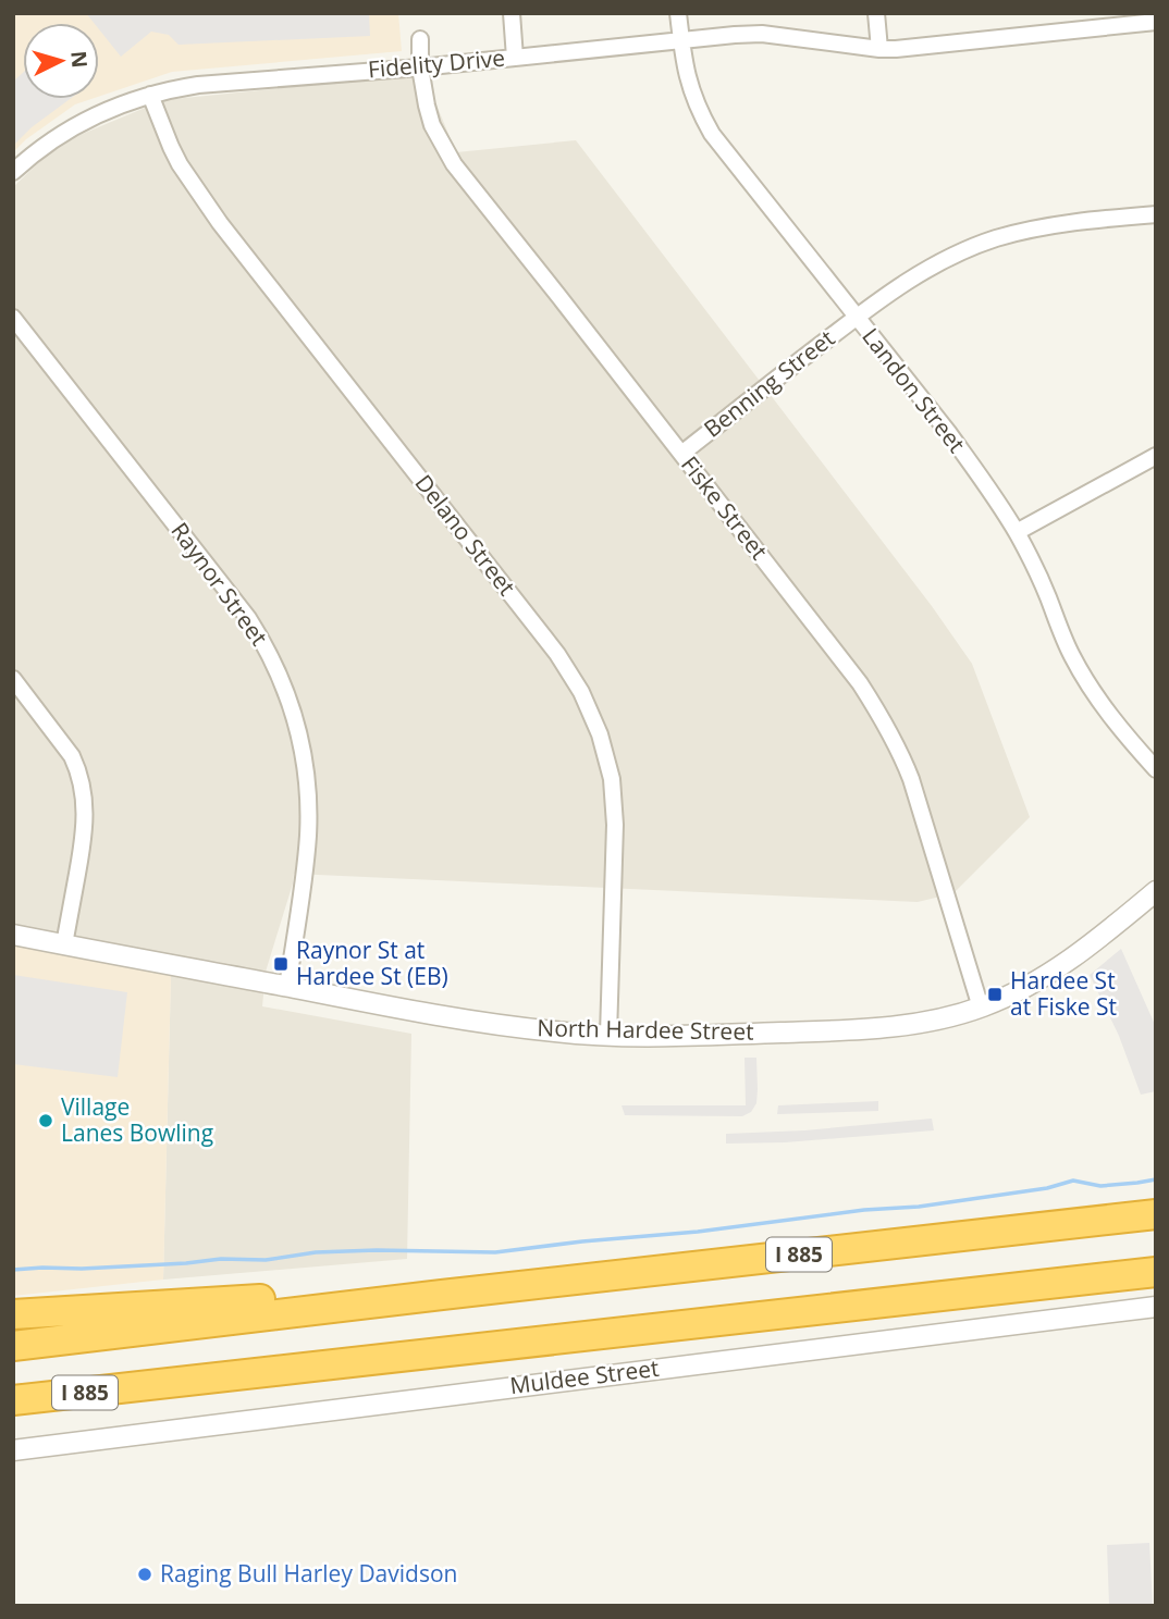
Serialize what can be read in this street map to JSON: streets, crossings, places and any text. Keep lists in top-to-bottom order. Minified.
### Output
{"streets":{"highway":["I 885"],"street":["Fidelity Drive","Benning Street","Landon Street","Fiske Street","Delano Street","Raynor Street","North Hardee Street","Muldee Street"]},"crossings":[["Fidelity Drive","Landon Street"],["Fidelity Drive","Fiske Street"],["Fidelity Drive","Delano Street"],["Benning Street","Landon Street"],["Benning Street","Fiske Street"],["Fiske Street","North Hardee Street"],["Delano Street","North Hardee Street"],["Raynor Street","North Hardee Street"]],"places":{"transit":["Raynor St at Hardee St (EB)","Hardee St at Fiske St"],"other":["Village Lanes Bowling","Raging Bull Harley Davidson"]},"north":"right"}
